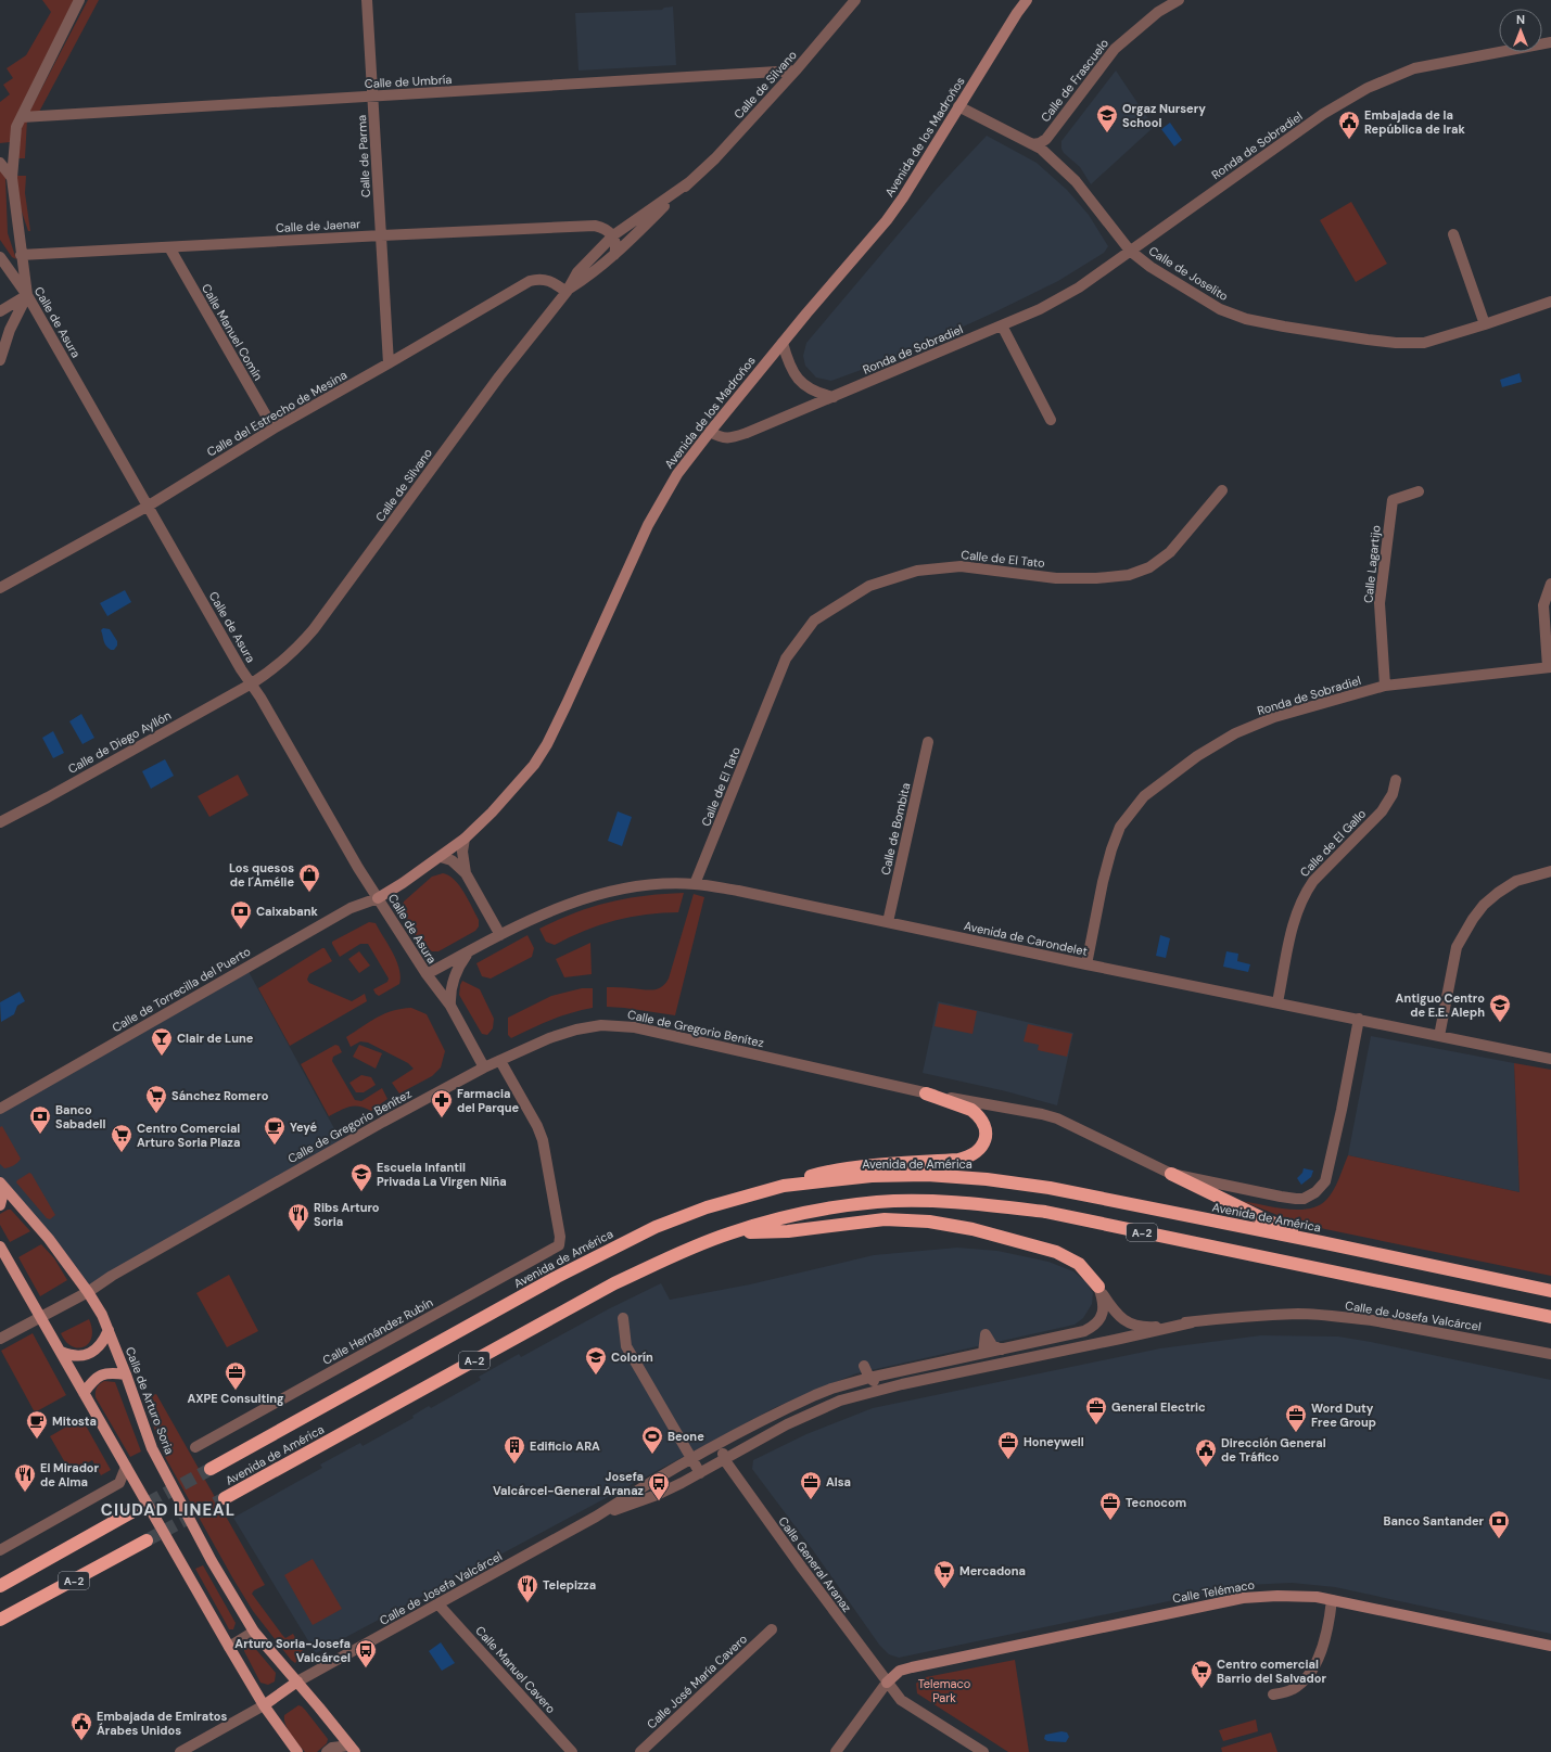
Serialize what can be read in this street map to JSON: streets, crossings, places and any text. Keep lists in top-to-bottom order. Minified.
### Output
{"streets":{"highway":["Avenida de América","A-2"],"main road":["Calle de Arturo Soria"],"street":["Calle de Frascuelo","Calle de Umbría","Calle de Silvano","Avenida de los Madroños","Ronda de Sobradiel","Calle de Parma","Calle de Jaenar","Calle de Joselito","Calle de Asura","Calle Manuel Comín","Calle del Estrecho de Mesina","Calle de El Tato","Calle Lagartijo","Calle de Diego Ayllón","Calle de Bombita","Calle de El Gallo","Avenida de Carondelet","Calle de Torrecilla del Puerto","Calle de Gregorio Benítez","Calle de Josefa Valcárcel","Calle Hernández Rubín","Calle General Aranaz","Calle Telémaco","Calle Manuel Cavero","Calle José María Cavero"]},"crossings":[["Calle de Frascuelo","Calle de Joselito"],["Calle de Umbría","Calle de Silvano"],["Calle de Umbría","Calle de Parma"],["Calle de Silvano","Calle de Jaenar"],["Calle de Silvano","Calle de Asura"],["Calle de Silvano","Calle del Estrecho de Mesina"],["Calle de Silvano","Calle de Diego Ayllón"],["Avenida de los Madroños","Ronda de Sobradiel"],["Avenida de los Madroños","Calle de Joselito"],["Avenida de los Madroños","Calle de Asura"],["Avenida de los Madroños","Calle de Torrecilla del Puerto"],["Ronda de Sobradiel","Calle de Joselito"],["Ronda de Sobradiel","Calle Lagartijo"],["Ronda de Sobradiel","Avenida de Carondelet"],["Calle de Parma","Calle de Jaenar"],["Calle de Parma","Calle del Estrecho de Mesina"],["Calle de Jaenar","Calle Manuel Comín"],["Calle de Asura","Calle del Estrecho de Mesina"],["Calle de Asura","Calle de Diego Ayllón"],["Calle de Asura","Avenida de Carondelet"],["Calle de Asura","Calle de Torrecilla del Puerto"],["Calle de Asura","Calle de Gregorio Benítez"],["Calle Manuel Comín","Calle del Estrecho de Mesina"],["Calle de El Tato","Avenida de Carondelet"],["Calle de Bombita","Avenida de Carondelet"],["Calle de El Gallo","Avenida de Carondelet"],["Avenida de Carondelet","Calle de Gregorio Benítez"],["Calle de Gregorio Benítez","Calle Hernández Rubín"],["Calle de Gregorio Benítez","Calle de Arturo Soria"],["Calle de Josefa Valcárcel","Calle de Arturo Soria"],["Calle de Josefa Valcárcel","Calle General Aranaz"],["Calle de Josefa Valcárcel","Calle Manuel Cavero"],["Calle General Aranaz","Calle Telémaco"]],"districts":["CIUDAD LINEAL"],"parks":["Telemaco Park"],"places":{"school or university":["Orgaz Nursery School","Antiguo Centro de E.E. Aleph","Escuela Infantil Privada La Virgen Niña","Colorín"],"public building":["Embajada de la República de Irak","Dirección General de Tráfico","Embajada de Emiratos Árabes Unidos"],"shop":["Los quesos de l´Amélie"],"bank":["Caixabank","Banco Sabadell","Banco Santander"],"bar":["Clair de Lune"],"supermarket":["Sánchez Romero","Centro Comercial Arturo Soria Plaza","Mercadona","Centro comercial Barrio del Salvador"],"pharmacy":["Farmacia del Parque"],"cafe":["Yeyé","Mitosta"],"restaurant":["Ribs Arturo Soria","El Mirador de Alma","Telepizza"],"office":["AXPE Consulting","General Electric","Word Duty Free Group","Honeywell","Alsa","Tecnocom"],"sports":["Beone"],"building":["Edificio ARA"],"bus stop":["Josefa Valcárcel-General Aranaz","Arturo Soria-Josefa Valcárcel"]},"north":"top"}
